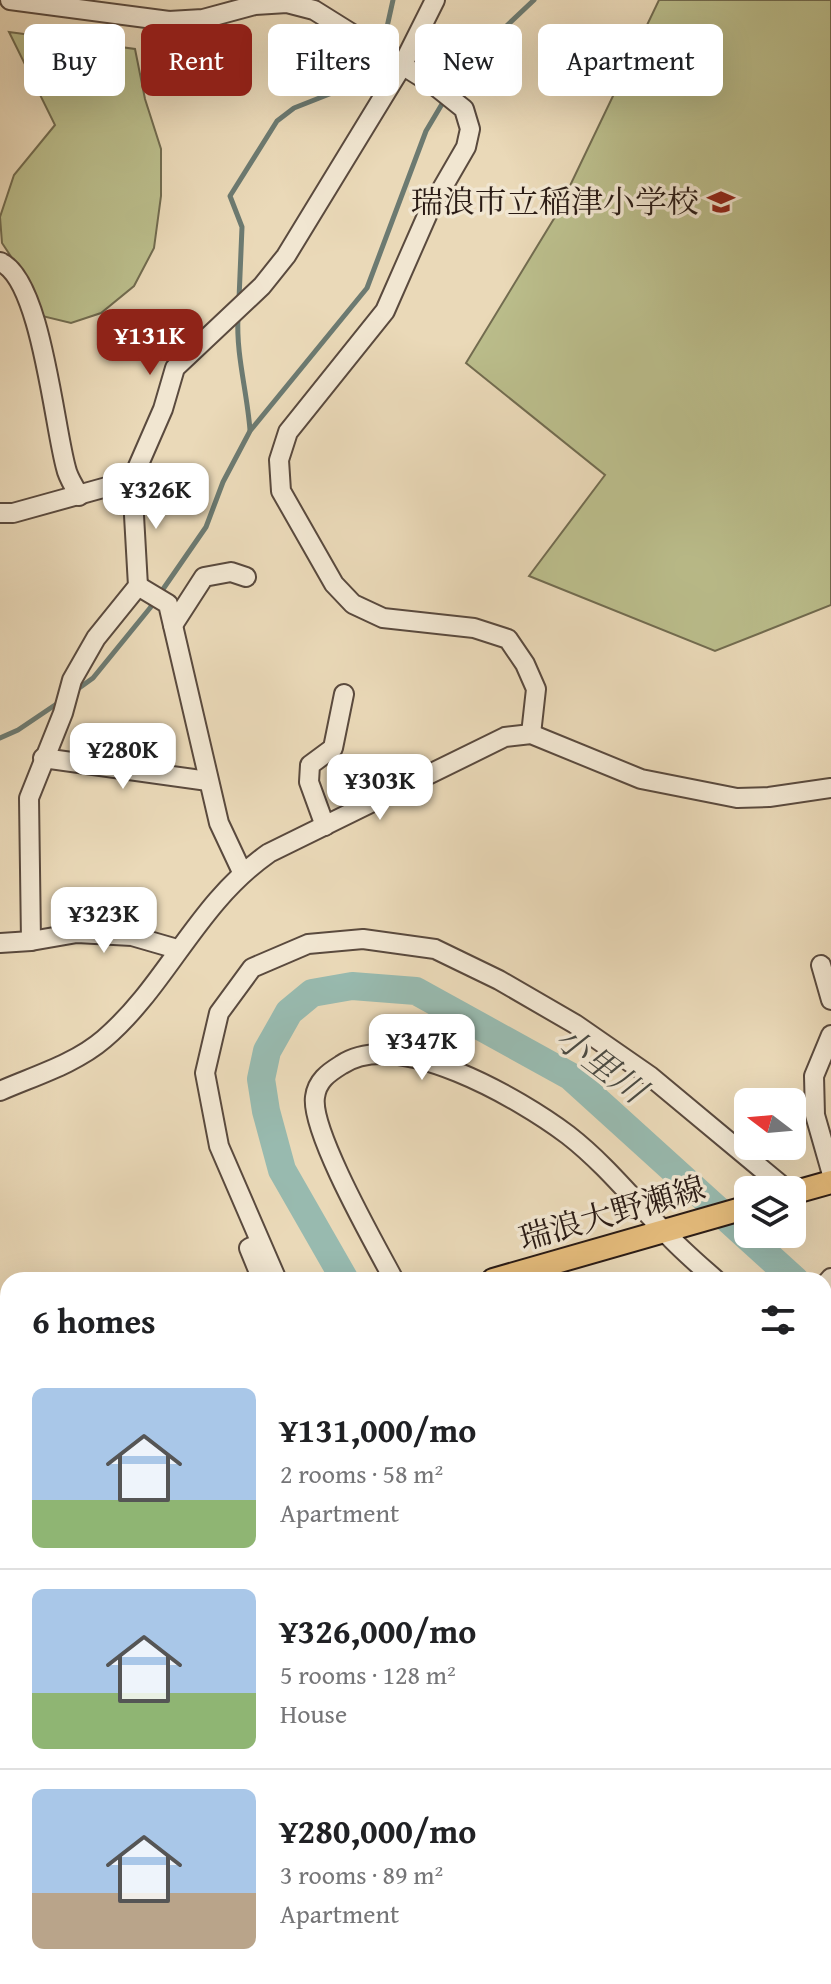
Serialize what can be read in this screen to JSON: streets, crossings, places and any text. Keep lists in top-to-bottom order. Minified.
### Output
{"streets":{"main road":["瑞浪大野瀬線"]},"water":["小里川"],"places":{"school or university":["瑞浪市立稲津小学校"]},"north":"left","page":{"chip":["Buy","Rent","Filters","New","Apartment"],"price":["¥131K","¥326K","¥280K","¥303K","¥323K","¥347K"],"heading":"6 homes","list":[{"name":"¥131,000/mo","note":"2 rooms · 58 m² · Apartment"},{"name":"¥326,000/mo","note":"5 rooms · 128 m² · House"},{"name":"¥280,000/mo","note":"3 rooms · 89 m² · Apartment"}]}}
